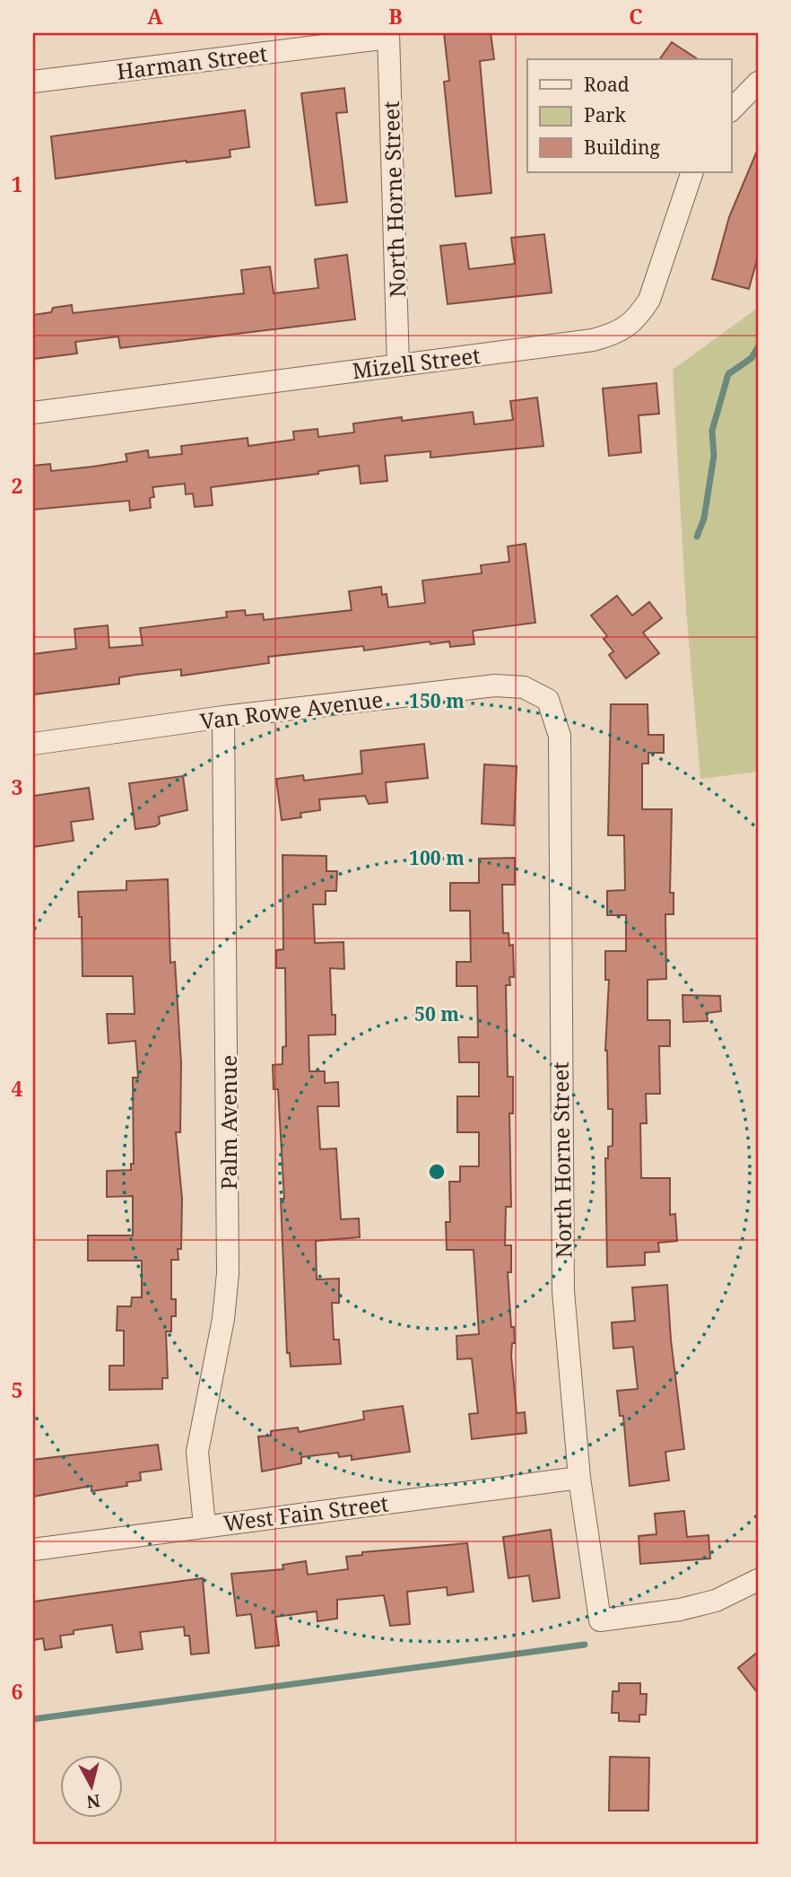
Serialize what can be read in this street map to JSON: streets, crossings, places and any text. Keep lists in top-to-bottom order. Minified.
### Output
{"streets":{"street":["Harman Street","North Horne Street","Mizell Street","Van Rowe Avenue","Palm Avenue","West Fain Street"]},"crossings":[["Harman Street","North Horne Street"],["North Horne Street","Mizell Street"],["North Horne Street","Van Rowe Avenue"],["North Horne Street","West Fain Street"],["Van Rowe Avenue","Palm Avenue"],["Palm Avenue","West Fain Street"]],"legend":["Road","Park","Building"],"north":"bottom","grid":{"columns":["A","B","C"],"rows":["1","2","3","4","5","6"]},"rings":["150 m","100 m","50 m"]}
